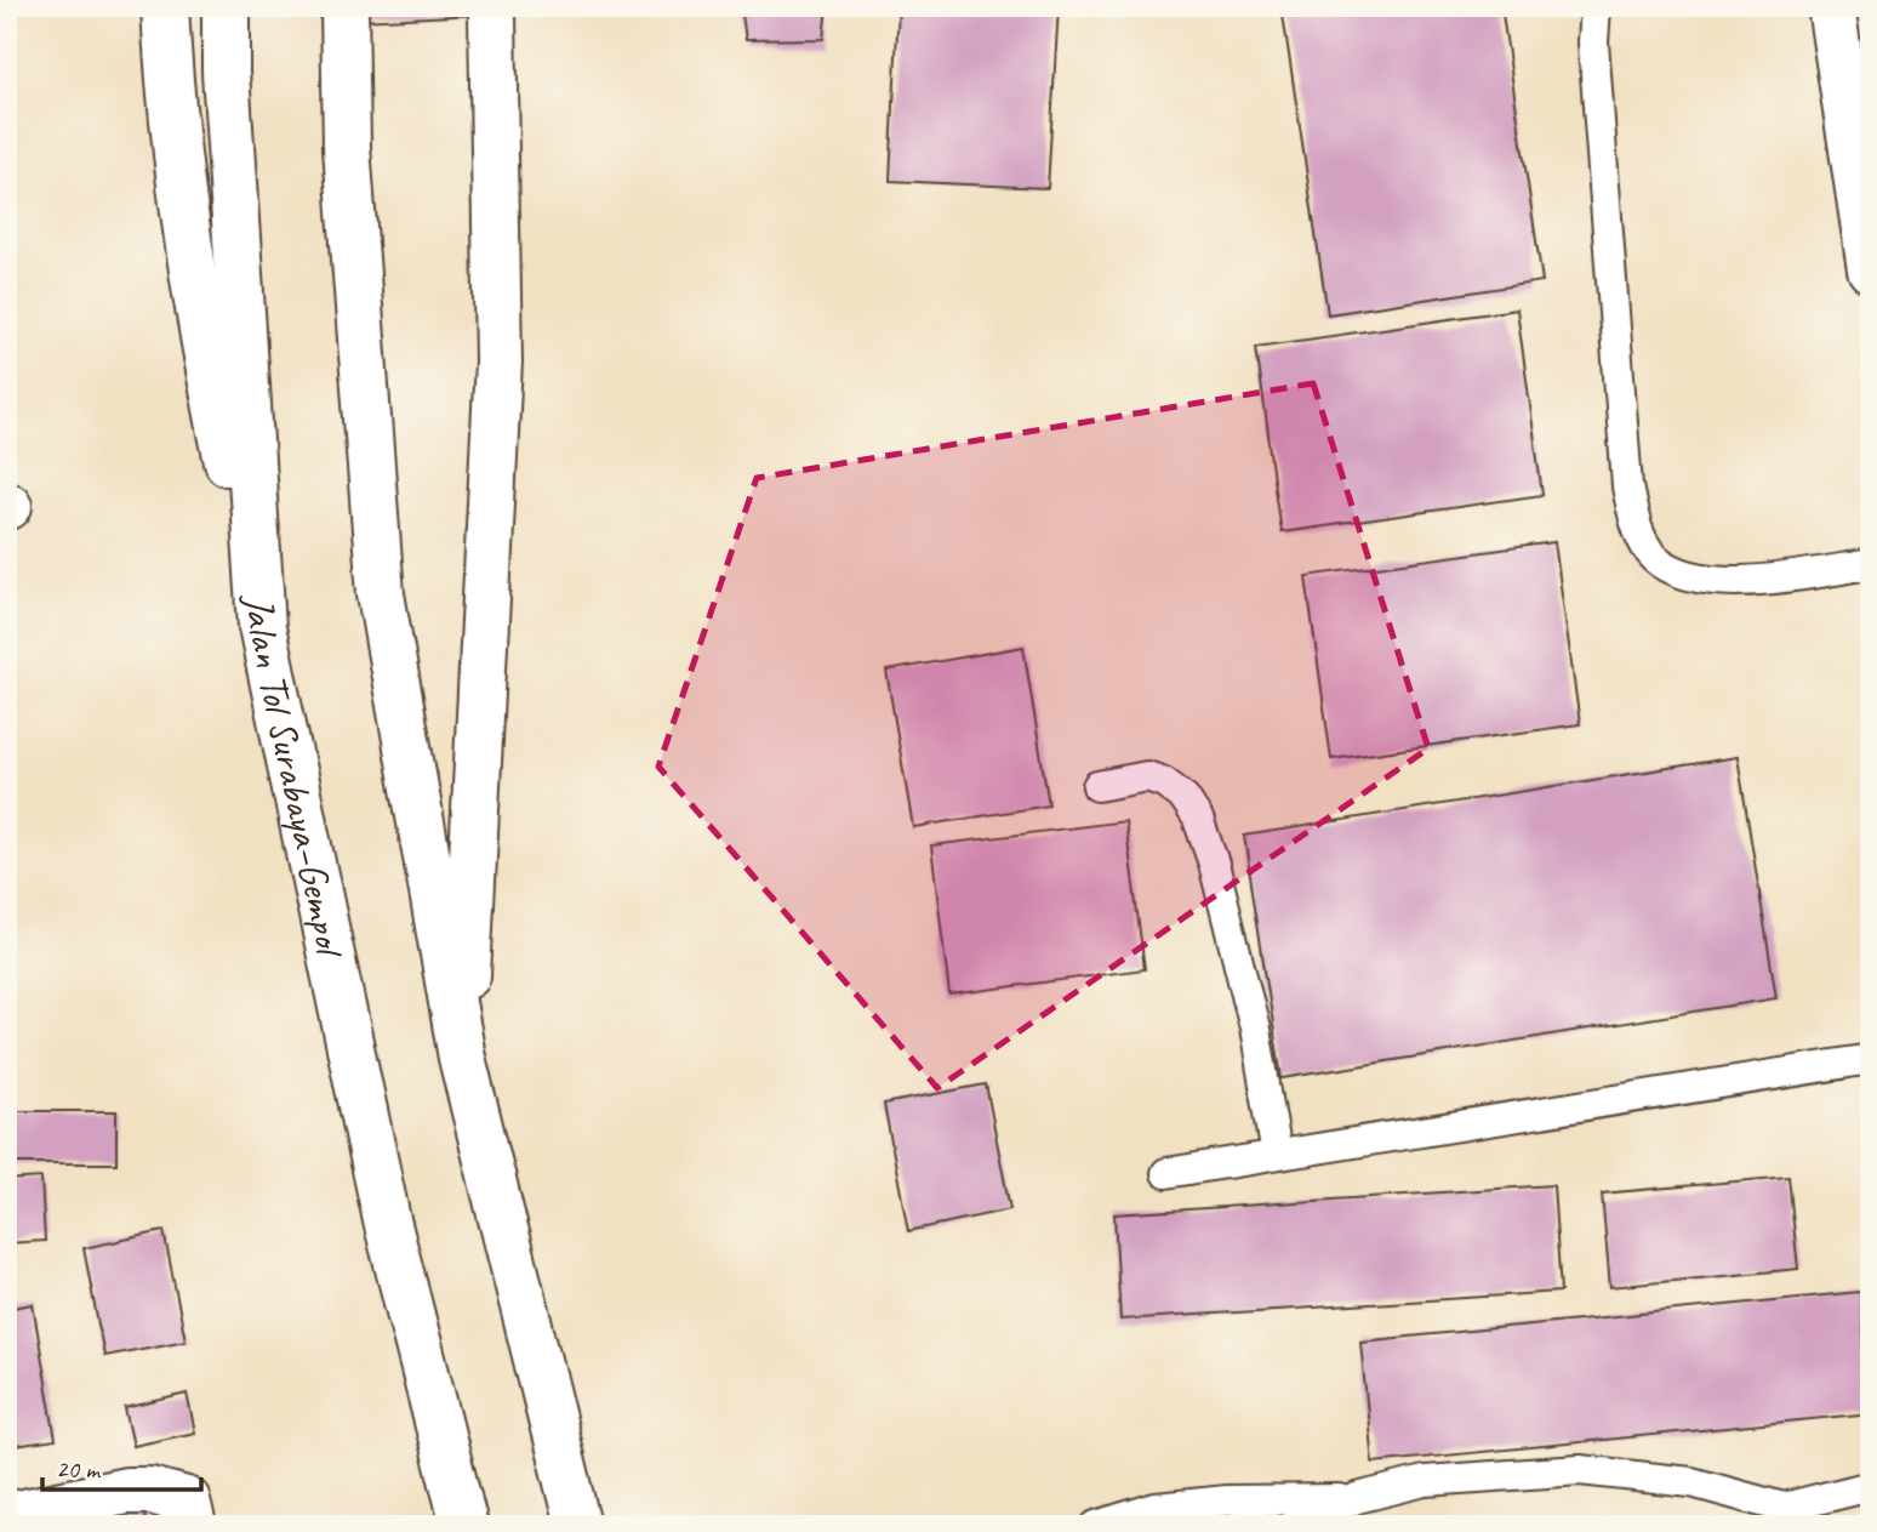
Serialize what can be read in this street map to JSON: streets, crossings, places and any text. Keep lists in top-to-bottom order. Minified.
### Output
{"streets":{"main road":["Jalan Tol Surabaya–Gempol"]},"scale_bar":"20 m"}
